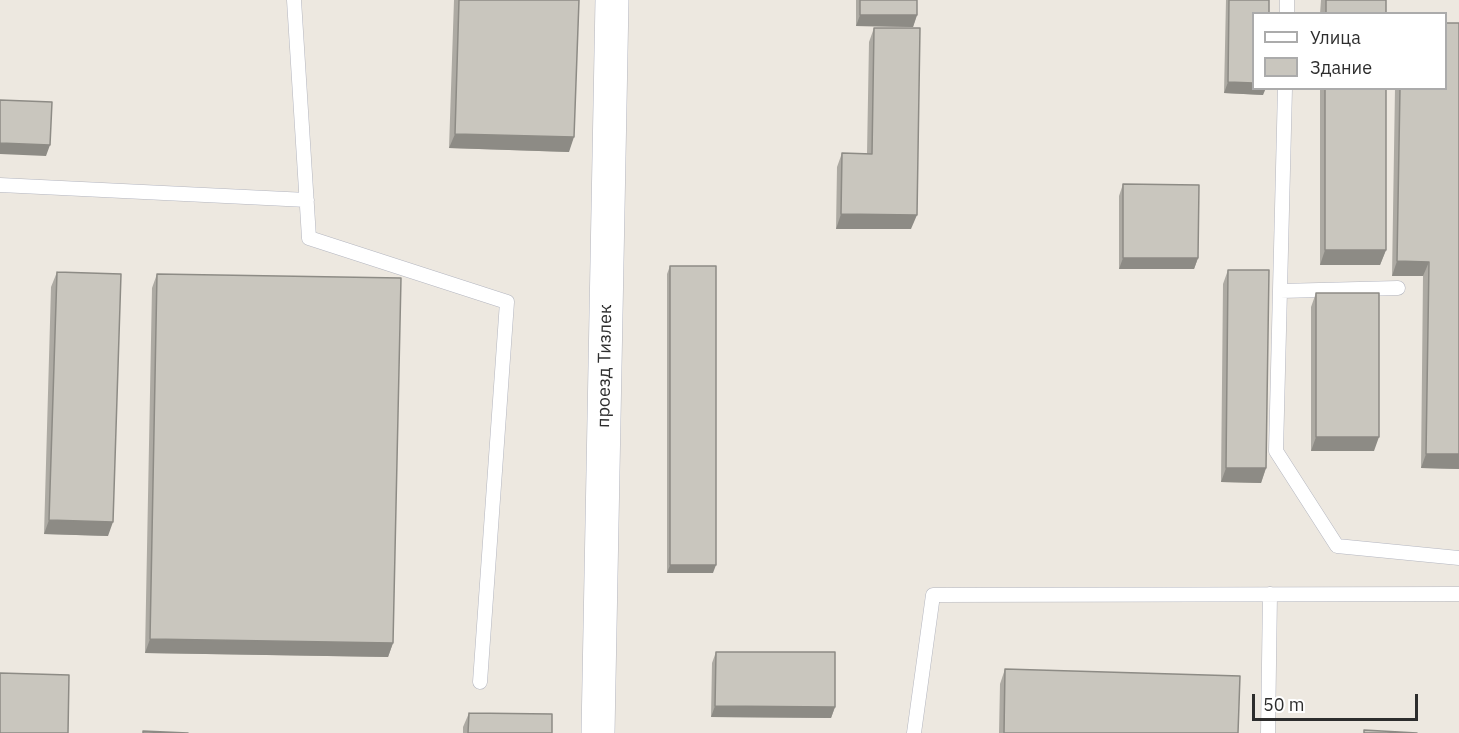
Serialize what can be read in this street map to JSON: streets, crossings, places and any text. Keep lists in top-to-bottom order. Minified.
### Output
{"streets":{"street":["проезд Тизлек"]},"legend":["Улица","Здание"],"scale_bar":"50 m"}
